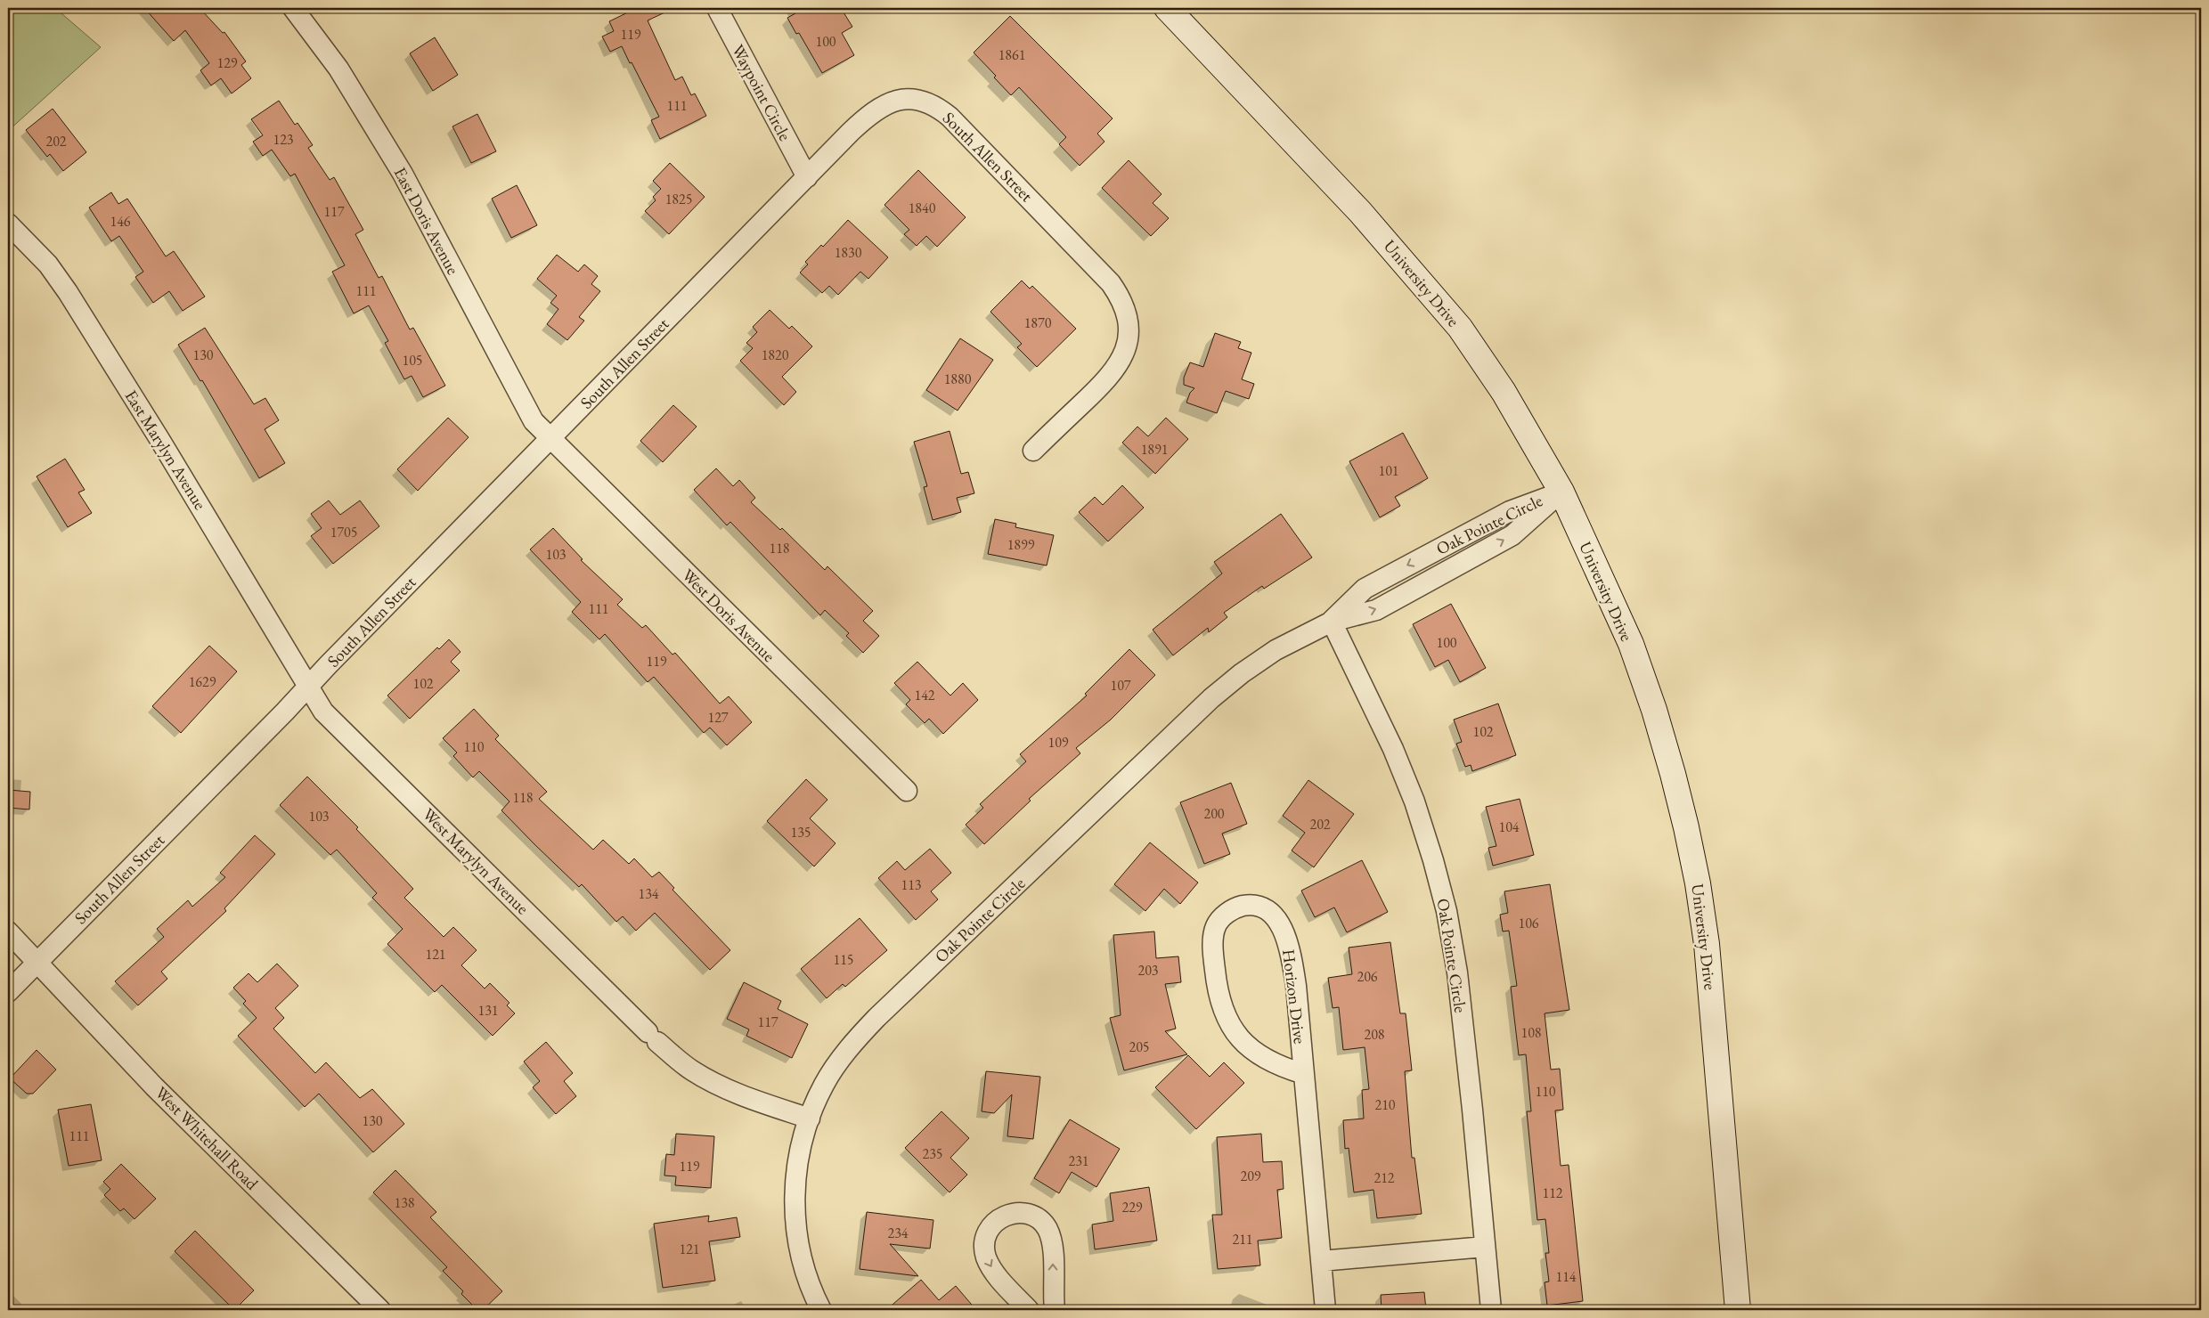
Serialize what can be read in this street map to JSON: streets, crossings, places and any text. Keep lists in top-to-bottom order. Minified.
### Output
{"streets":{"main road":["University Drive"],"street":["Waypoint Circle","South Allen Street","East Doris Avenue","East Marylyn Avenue","Oak Pointe Circle","West Doris Avenue","West Marylyn Avenue","Horizon Drive","West Whitehall Road"]},"crossings":[["Waypoint Circle","South Allen Street"],["South Allen Street","East Doris Avenue"],["South Allen Street","East Marylyn Avenue"],["South Allen Street","West Doris Avenue"],["South Allen Street","West Marylyn Avenue"],["South Allen Street","West Whitehall Road"],["East Doris Avenue","West Doris Avenue"],["University Drive","Oak Pointe Circle"],["East Marylyn Avenue","West Marylyn Avenue"],["Oak Pointe Circle","West Marylyn Avenue"]],"house_numbers":["119","100","1861","129","111","123","202","1825","1840","117","146","1830","111","1870","130","1820","105","1880","1891","101","1705","1899","118","103","111","100","119","1629","102","107","142","127","102","109","110","118","200","103","202","104","135","113","134","106","121","115","203","206","131","117","108","208","205","110","210","130","111","235","231","119","209","212","112","138","229","234","211","121","114"]}
